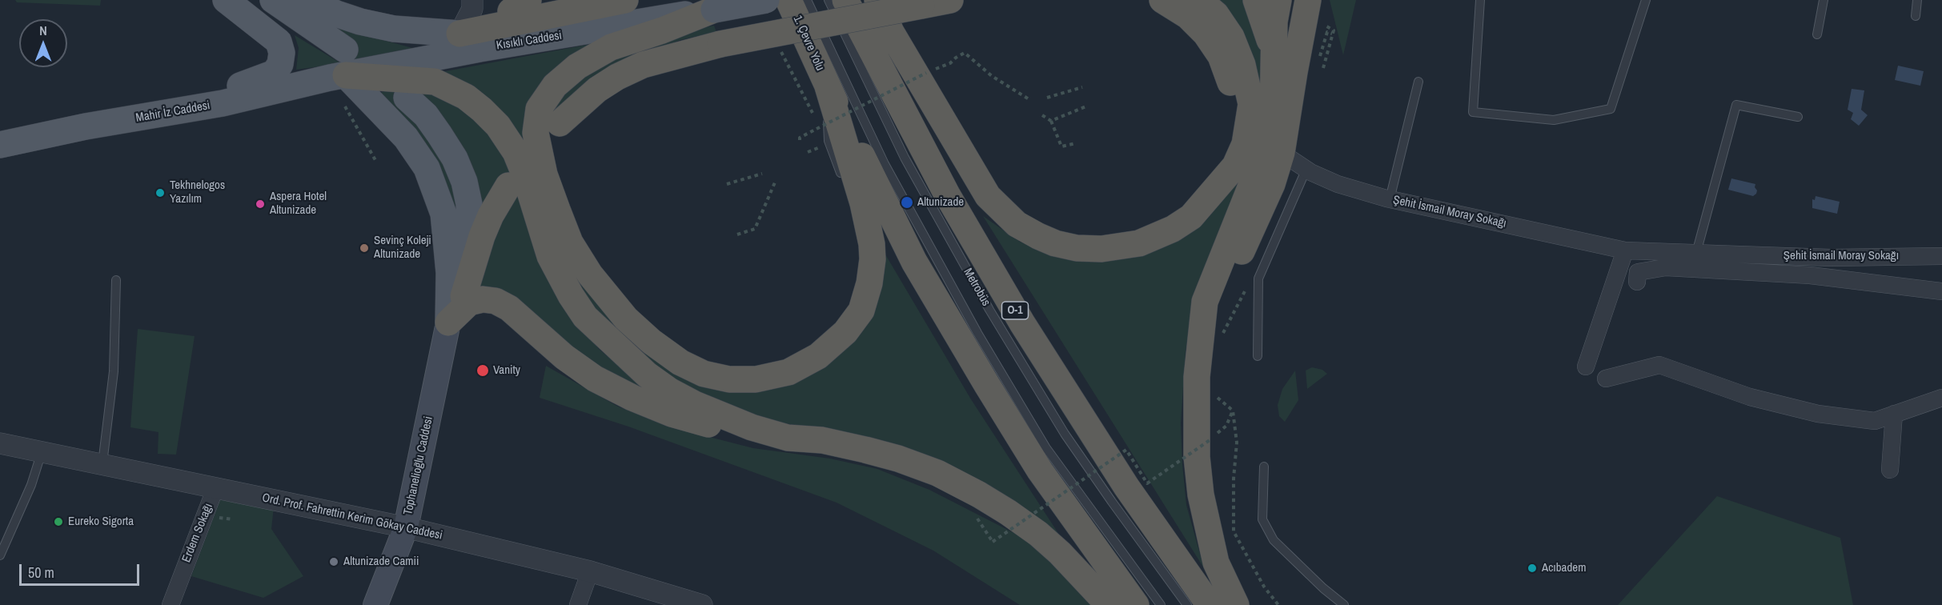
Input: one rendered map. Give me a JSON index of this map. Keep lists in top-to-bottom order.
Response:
{
  "streets": {
    "highway": ["1. Çevre Yolu", "O-1"],
    "main road": ["Kısıklı Caddesi", "Mahir İz Caddesi", "Tophanelioğlu Caddesi"],
    "street": ["Şehit İsmail Moray Sokağı", "Ord. Prof. Fahrettin Kerim Gökay Caddesi", "Erdem Sokağı"],
    "lane": ["Metrobüs"]
  },
  "crossings": [
    ["Kısıklı Caddesi", "Mahir İz Caddesi"],
    ["Tophanelioğlu Caddesi", "Ord. Prof. Fahrettin Kerim Gökay Caddesi"],
    ["Ord. Prof. Fahrettin Kerim Gökay Caddesi", "Erdem Sokağı"]
  ],
  "places": [
    "Tekhnelogos Yazılım",
    "Altunizade",
    "Aspera Hotel Altunizade",
    "Sevinç Koleji Altunizade",
    "Vanity",
    "Eureko Sigorta",
    "Altunizade Camii",
    "Acıbadem"
  ],
  "scale_bar": "50 m",
  "north": "top"
}
